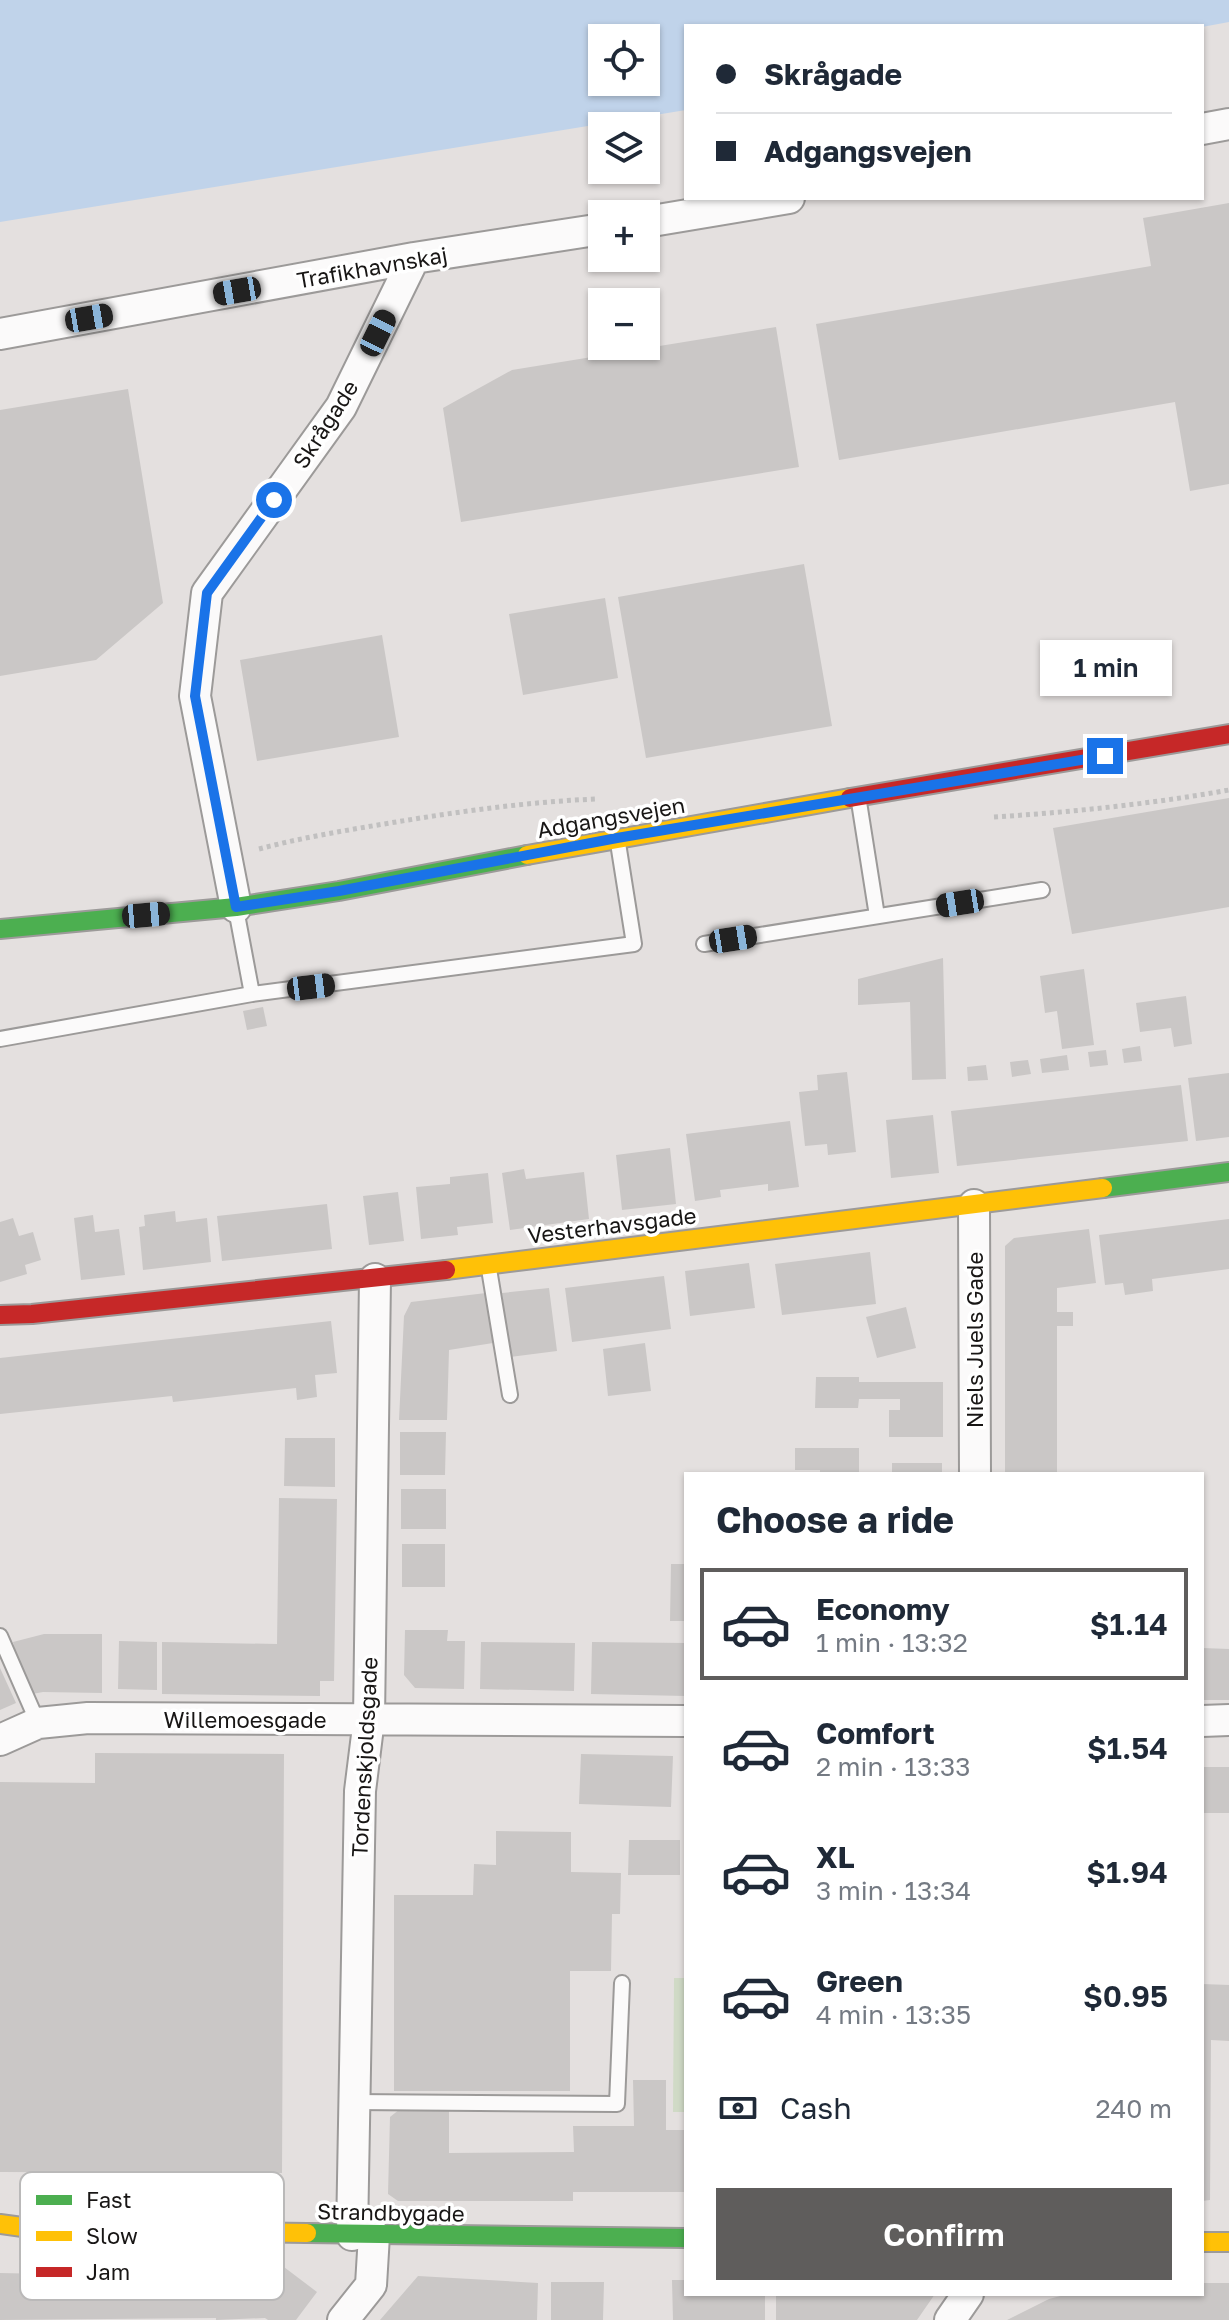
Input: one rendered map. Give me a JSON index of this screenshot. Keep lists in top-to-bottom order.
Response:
{
  "streets": {
    "street": [
      "Trafikhavnskaj",
      "Skrågade",
      "Adgangsvejen",
      "Vesterhavsgade",
      "Niels Juels Gade",
      "Willemoesgade",
      "Tordenskjoldsgade",
      "Strandbygade"
    ]
  },
  "crossings": [
    ["Trafikhavnskaj", "Skrågade"],
    ["Skrågade", "Adgangsvejen"],
    ["Vesterhavsgade", "Niels Juels Gade"],
    ["Vesterhavsgade", "Tordenskjoldsgade"],
    ["Willemoesgade", "Tordenskjoldsgade"],
    ["Tordenskjoldsgade", "Strandbygade"]
  ],
  "legend": ["Fast", "Slow", "Jam"],
  "page": {
    "map_buttons": ["+", "−"],
    "banner": ["Skrågade", "Adgangsvejen"],
    "bubble": "1 min",
    "heading": "Choose a ride",
    "list": [
      {
        "name": "Economy",
        "note": "1 min · 13:32",
        "value": "$1.14"
      },
      {
        "name": "Comfort",
        "note": "2 min · 13:33",
        "value": "$1.54"
      },
      {
        "name": "XL",
        "note": "3 min · 13:34",
        "value": "$1.94"
      },
      {
        "name": "Green",
        "note": "4 min · 13:35",
        "value": "$0.95"
      }
    ],
    "pay": ["Cash", "240 m"],
    "buttons": "Confirm"
  }
}
